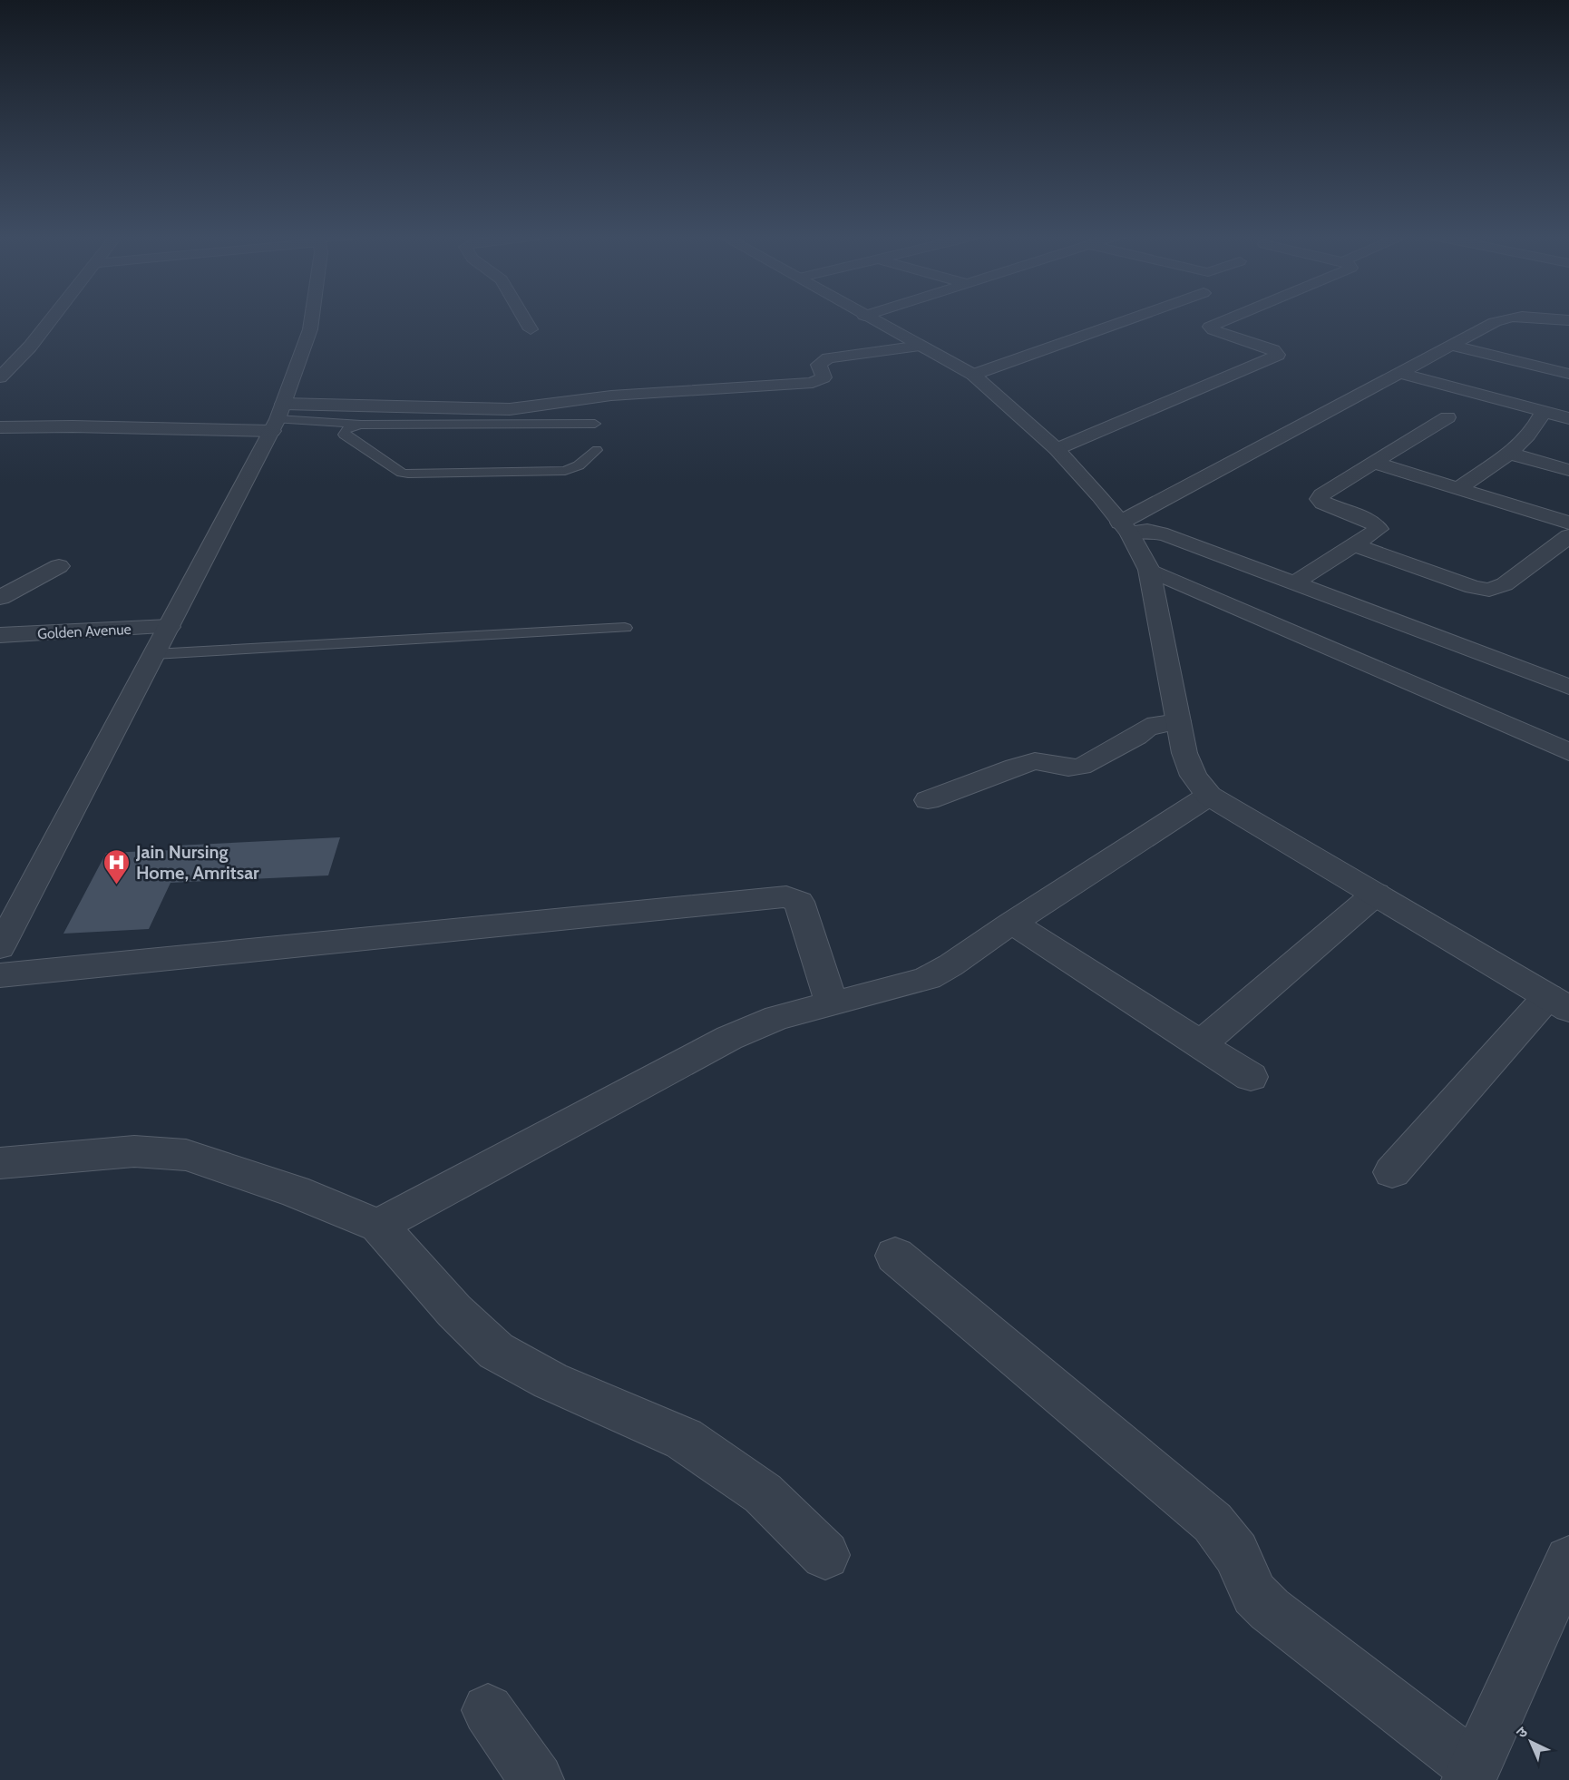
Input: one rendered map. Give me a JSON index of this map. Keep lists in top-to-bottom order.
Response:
{
  "streets": {
    "street": ["Golden Avenue"]
  },
  "places": {
    "hospital": ["Jain Nursing Home, Amritsar"]
  },
  "north": "top left"
}
